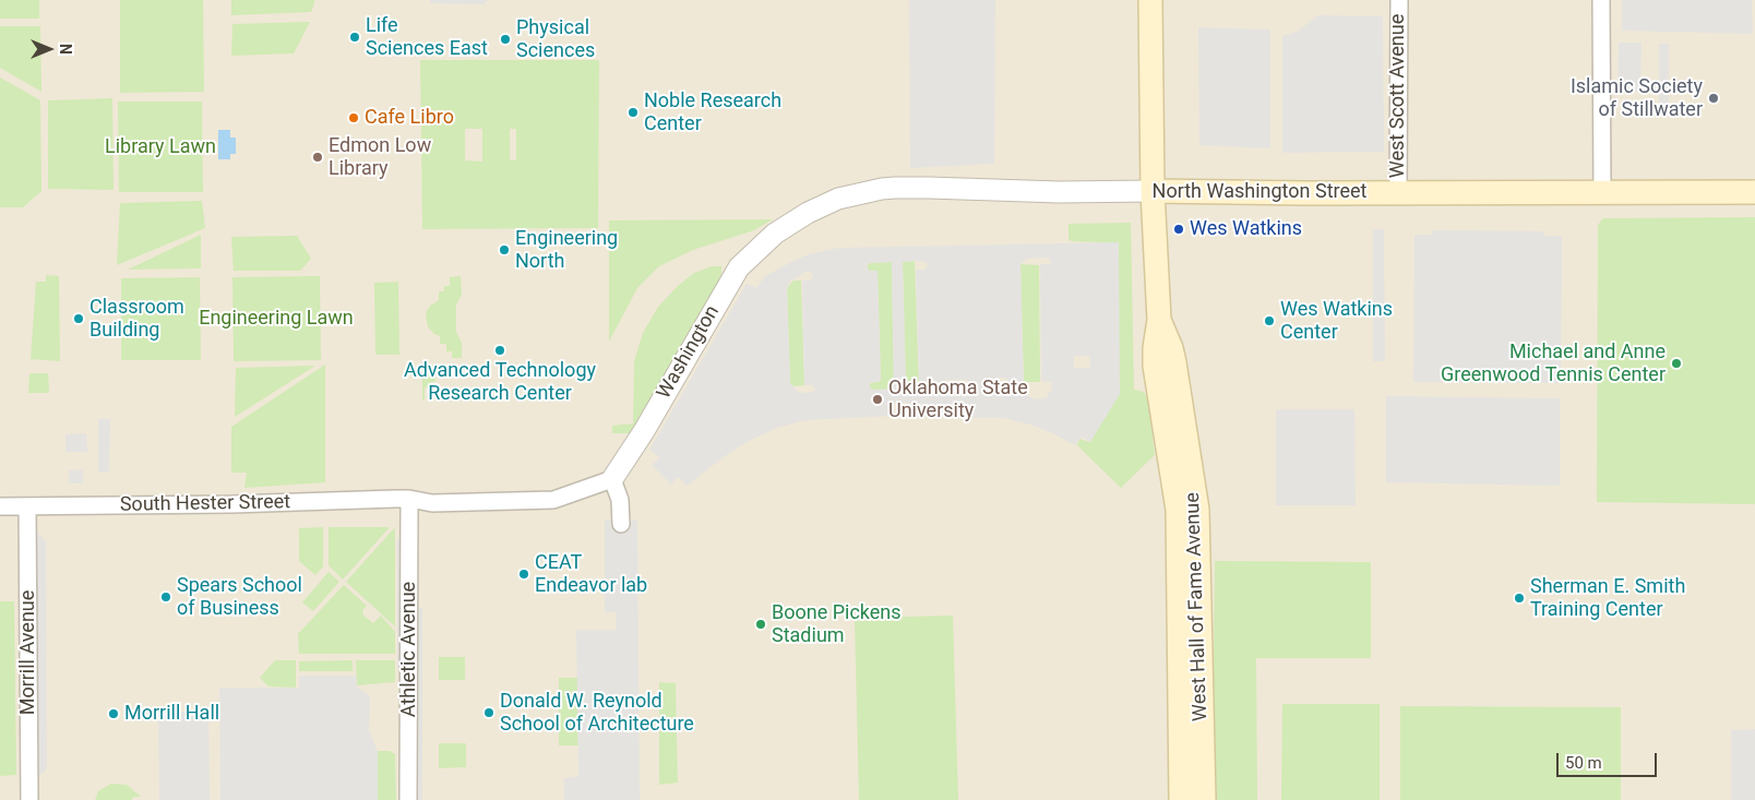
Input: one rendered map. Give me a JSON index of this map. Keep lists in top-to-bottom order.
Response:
{
  "streets": {
    "main road": ["North Washington Street", "West Hall of Fame Avenue"],
    "street": [
      "West Scott Avenue",
      "Washington",
      "South Hester Street",
      "Athletic Avenue",
      "Morrill Avenue"
    ]
  },
  "crossings": [
    ["West Scott Avenue", "North Washington Street"],
    ["North Washington Street", "Washington"],
    ["North Washington Street", "West Hall of Fame Avenue"],
    ["Washington", "South Hester Street"],
    ["South Hester Street", "Athletic Avenue"],
    ["South Hester Street", "Morrill Avenue"]
  ],
  "parks": ["Library Lawn", "Engineering Lawn"],
  "places": [
    "Life Sciences East",
    "Physical Sciences",
    "Islamic Society of Stillwater",
    "Noble Research Center",
    "Cafe Libro",
    "Edmon Low Library",
    "Wes Watkins",
    "Engineering North",
    "Classroom Building",
    "Wes Watkins Center",
    "Advanced Technology Research Center",
    "Michael and Anne Greenwood Tennis Center",
    "Oklahoma State University",
    "CEAT Endeavor lab",
    "Spears School of Business",
    "Sherman E. Smith Training Center",
    "Boone Pickens Stadium",
    "Donald W. Reynold School of Architecture",
    "Morrill Hall"
  ],
  "scale_bar": "50 m",
  "north": "right"
}
